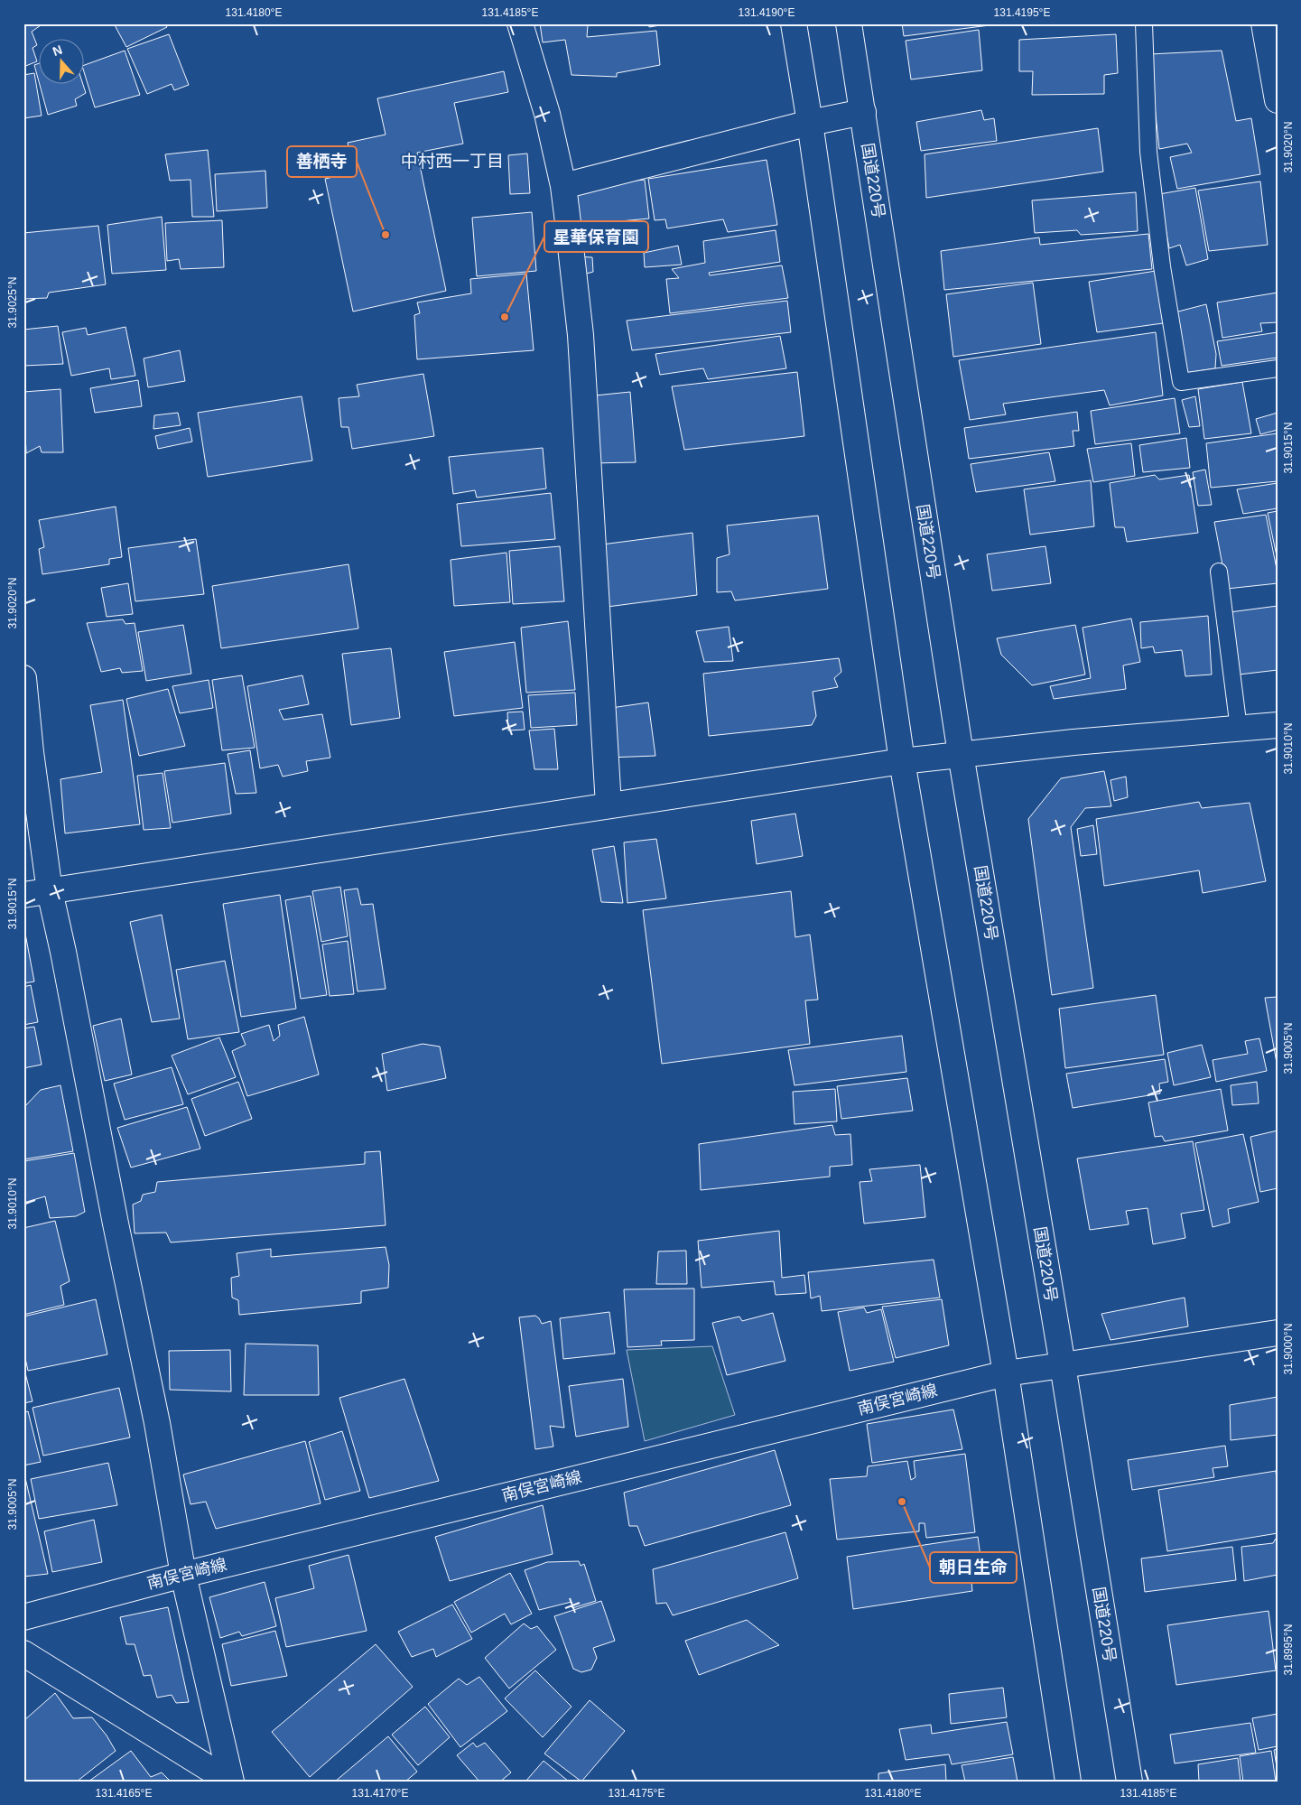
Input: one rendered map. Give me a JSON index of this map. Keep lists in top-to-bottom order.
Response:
{
  "streets": {
    "main road": ["国道220号", "南俣宮崎線"]
  },
  "crossings": [
    ["国道220号", "南俣宮崎線"]
  ],
  "districts": ["中村西一丁目"],
  "places": ["善栖寺", "星華保育園", "朝日生命"],
  "north": "top",
  "coordinates": [
    "131.4180°E",
    "131.4185°E",
    "131.4190°E",
    "131.4195°E",
    "31.9020°N",
    "31.9025°N",
    "31.9015°N",
    "31.9010°N",
    "31.9005°N",
    "31.9000°N",
    "31.8995°N",
    "131.4165°E",
    "131.4170°E",
    "131.4175°E"
  ]
}
